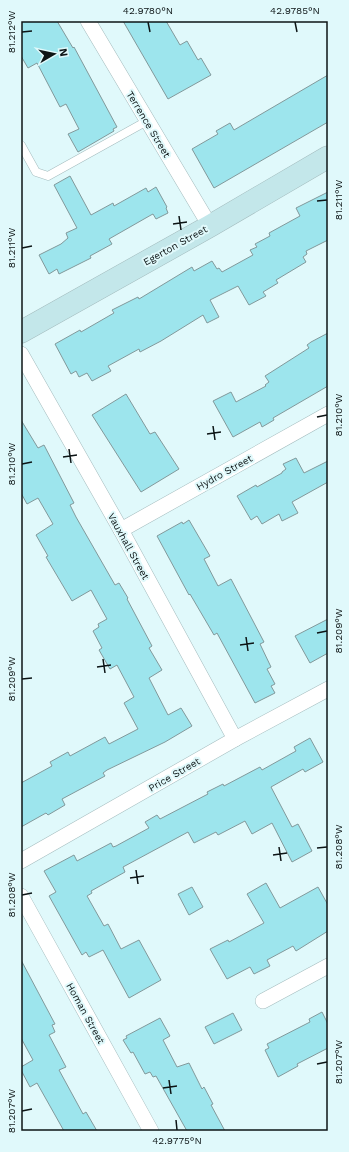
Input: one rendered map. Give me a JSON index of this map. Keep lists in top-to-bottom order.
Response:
{
  "streets": {
    "street": [
      "Terrence Street",
      "Egerton Street",
      "Hydro Street",
      "Vauxhall Street",
      "Price Street",
      "Homan Street"
    ]
  },
  "crossings": [
    ["Terrence Street", "Egerton Street"],
    ["Hydro Street", "Vauxhall Street"],
    ["Vauxhall Street", "Price Street"]
  ],
  "north": "right",
  "coordinates": [
    "42.9780°N",
    "42.9785°N",
    "81.212°W",
    "81.211°W",
    "81.210°W",
    "81.209°W",
    "81.208°W",
    "81.207°W",
    "42.9775°N"
  ]
}
